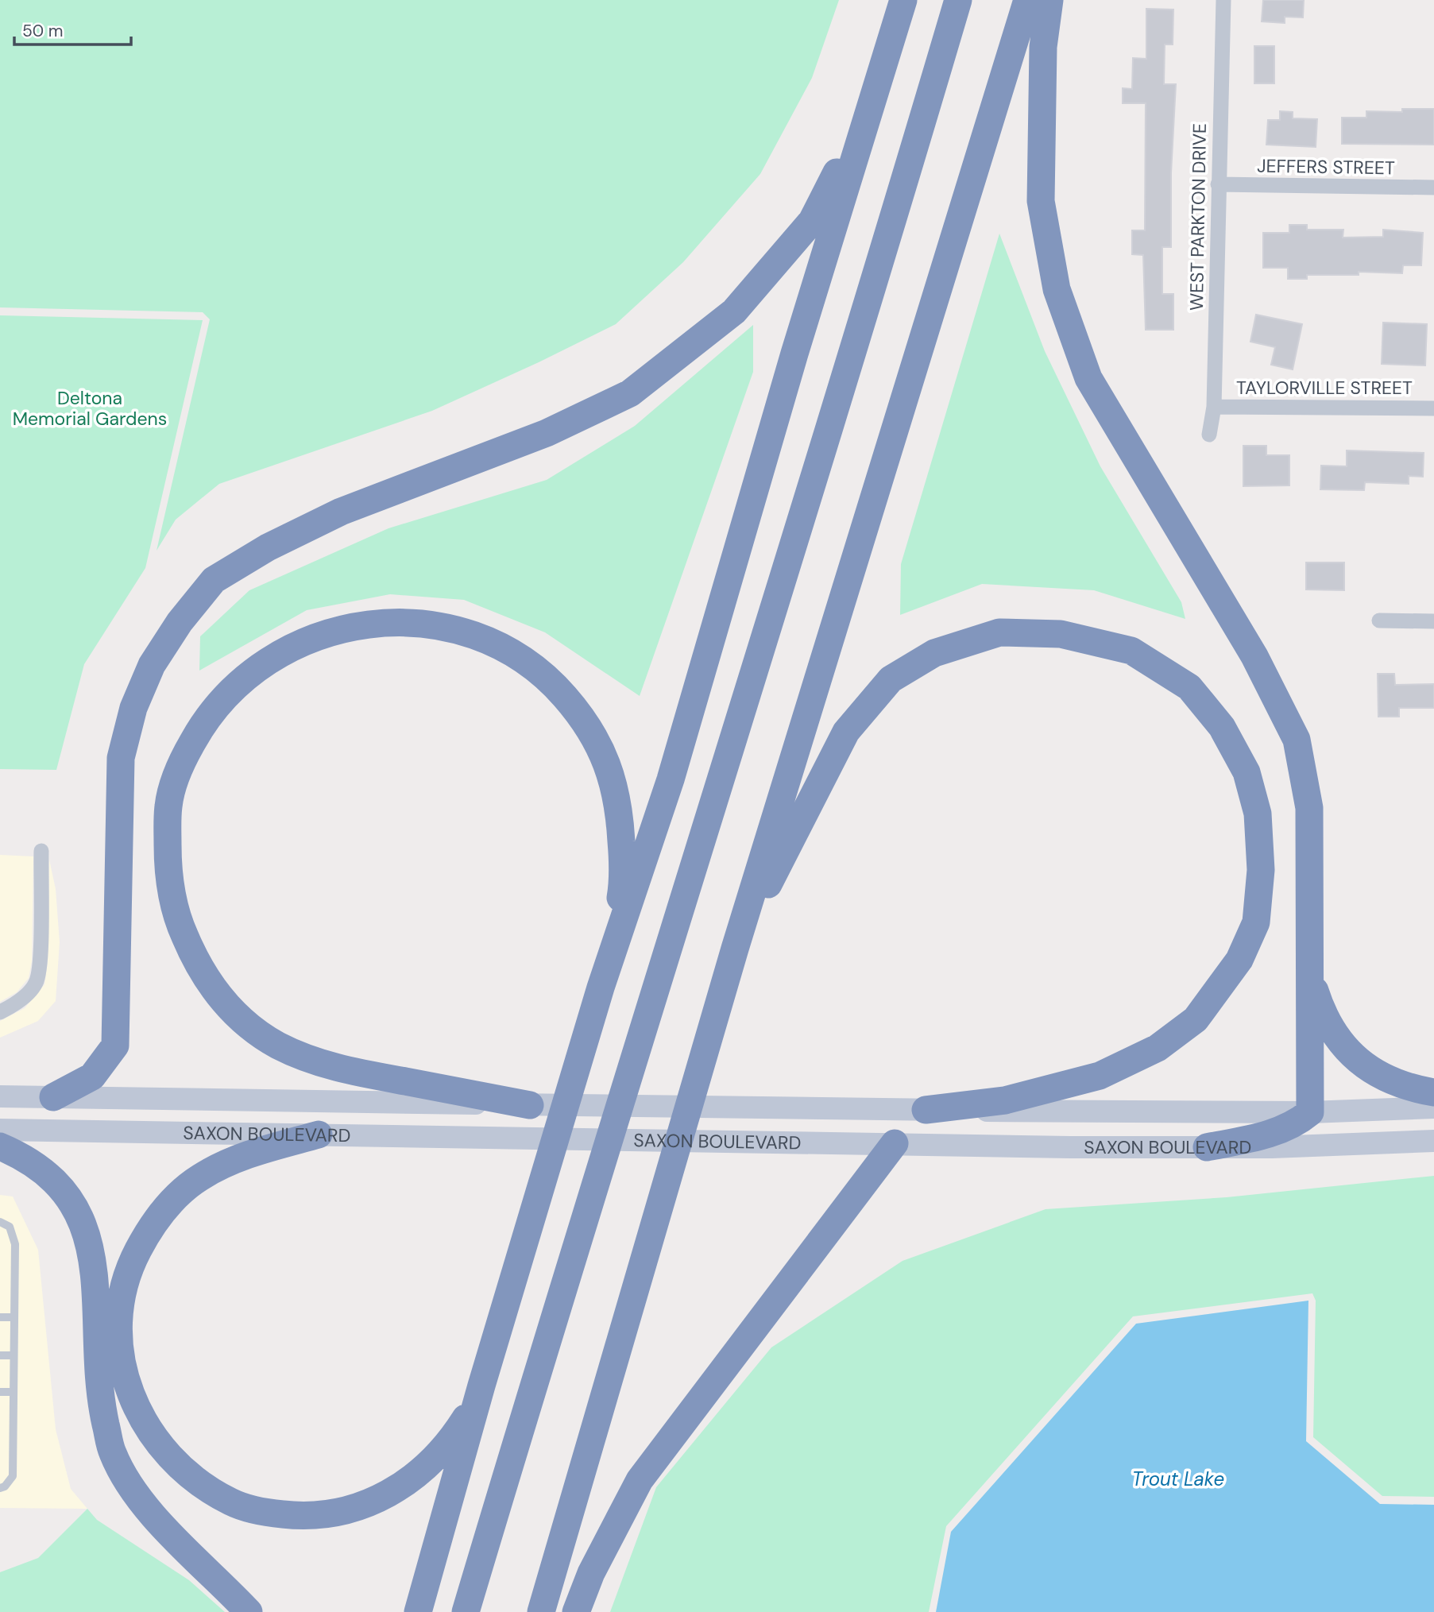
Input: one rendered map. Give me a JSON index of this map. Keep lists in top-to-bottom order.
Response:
{
  "streets": {
    "main road": ["SAXON BOULEVARD"],
    "street": ["JEFFERS STREET", "WEST PARKTON DRIVE", "TAYLORVILLE STREET"]
  },
  "crossings": [
    ["JEFFERS STREET", "WEST PARKTON DRIVE"],
    ["WEST PARKTON DRIVE", "TAYLORVILLE STREET"]
  ],
  "water": ["Trout Lake"],
  "parks": ["Deltona Memorial Gardens"],
  "scale_bar": "50 m"
}
